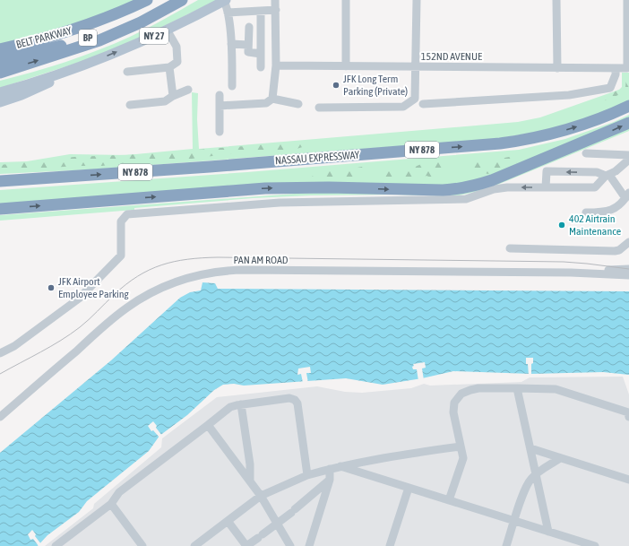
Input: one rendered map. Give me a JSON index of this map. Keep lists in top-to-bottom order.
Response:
{
  "streets": {
    "highway": [
      "BELT PARKWAY",
      "BP",
      "NY 878",
      "NASSAU EXPRESSWAY"
    ],
    "main road": ["NY 27"],
    "street": ["152ND AVENUE", "PAN AM ROAD"]
  },
  "places": ["JFK Long Term Parking (Private)", "402 Airtrain Maintenance", "JFK Airport Employee Parking"]
}
